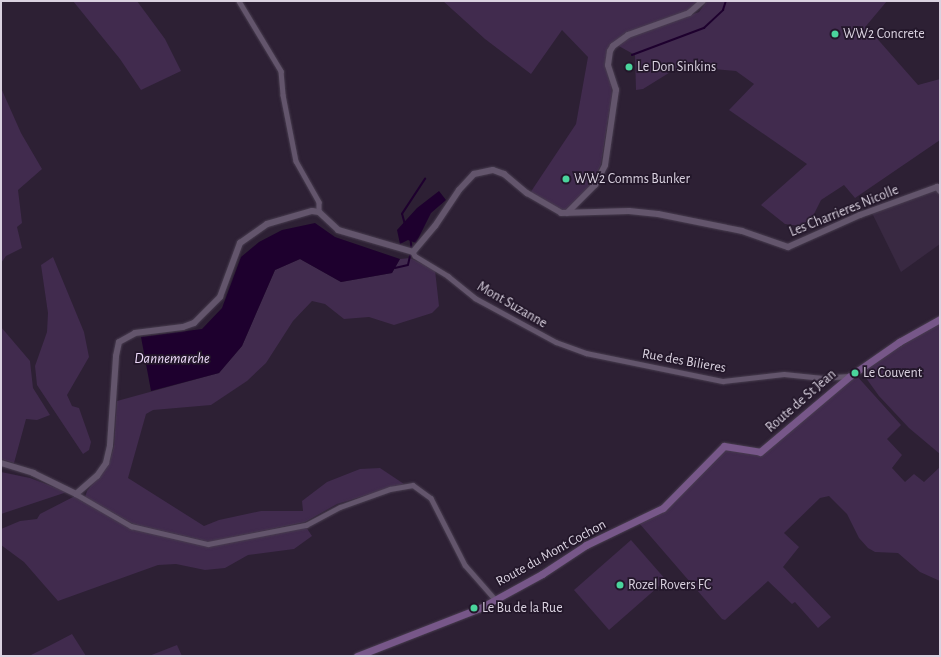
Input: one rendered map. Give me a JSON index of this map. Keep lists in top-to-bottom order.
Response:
{
  "streets": {
    "main road": ["Route de St Jean", "Route du Mont Cochon"],
    "street": ["Les Charrieres Nicolle", "Mont Suzanne", "Rue des Bilieres"]
  },
  "crossings": [
    ["Mont Suzanne", "Rue des Bilieres"],
    ["Rue des Bilieres", "Route de St Jean"],
    ["Route de St Jean", "Route du Mont Cochon"]
  ],
  "water": ["Dannemarche"],
  "places": [
    "WW2 Concrete",
    "Le Don Sinkins",
    "WW2 Comms Bunker",
    "Le Couvent",
    "Rozel Rovers FC",
    "Le Bu de la Rue"
  ]
}
